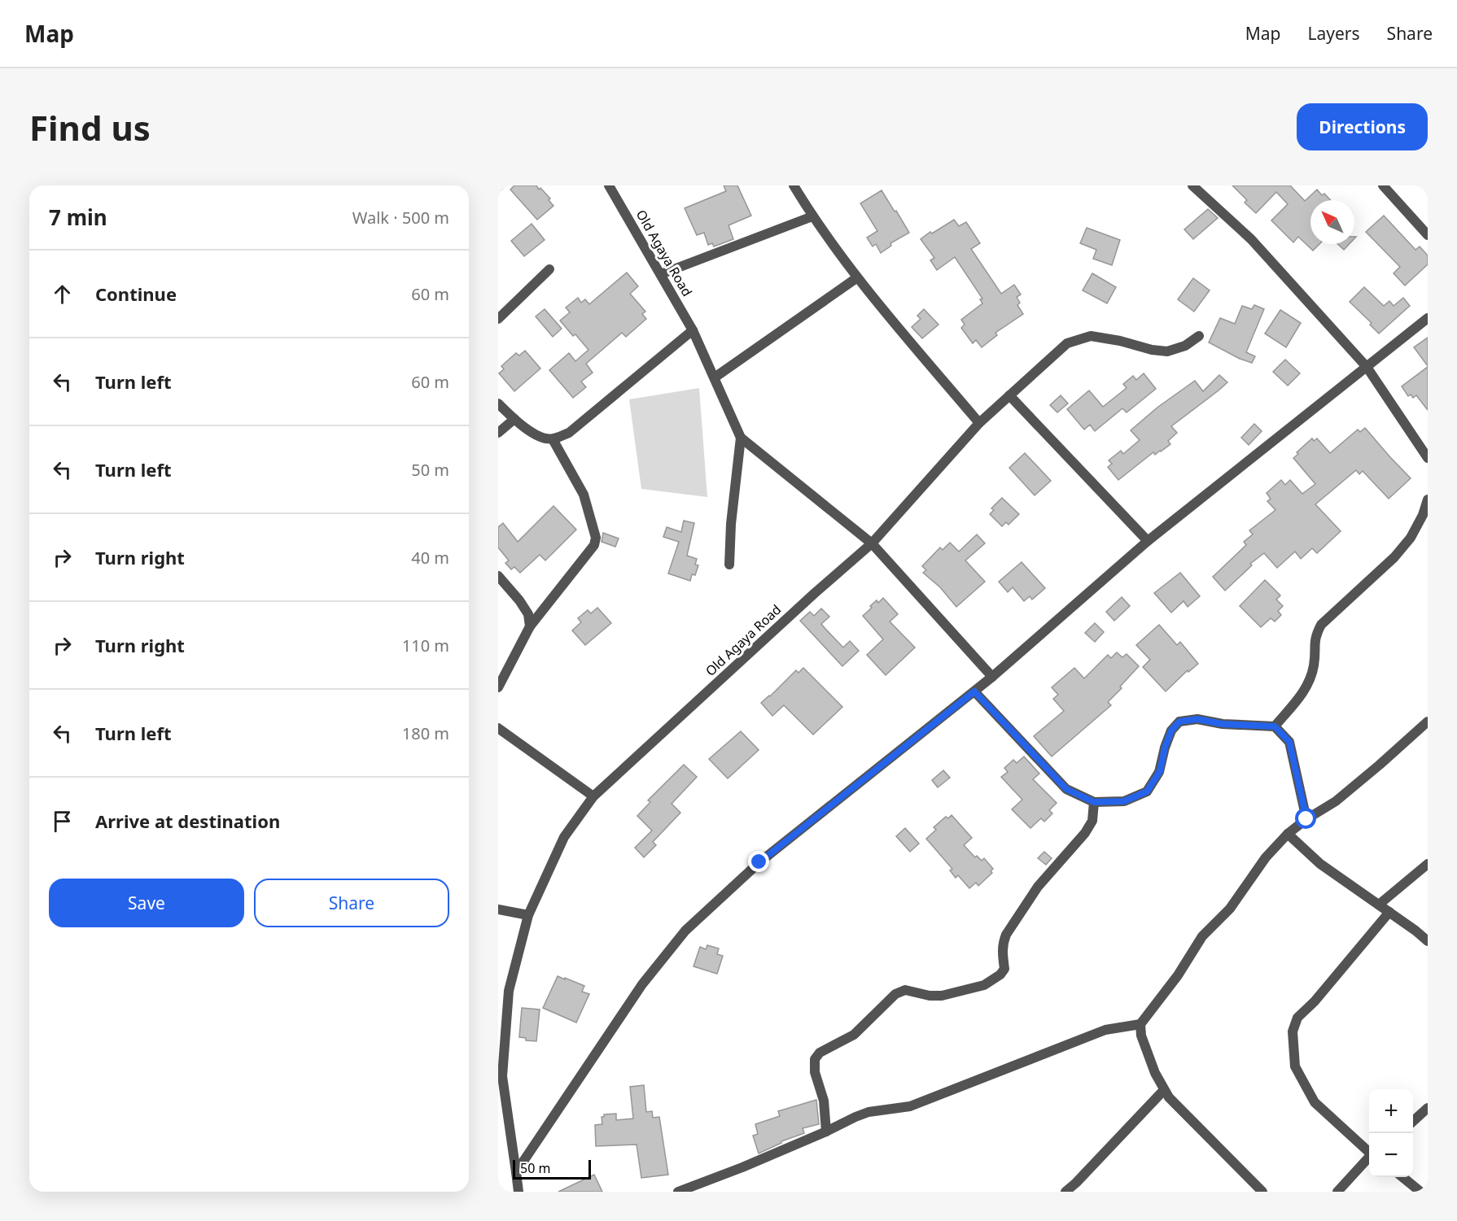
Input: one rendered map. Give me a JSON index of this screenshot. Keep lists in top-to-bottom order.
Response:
{
  "streets": {
    "street": ["Old Agaya Road"]
  },
  "scale_bar": "50 m",
  "north": "top left",
  "page": {
    "header": "Map",
    "nav": ["Map", "Layers", "Share"],
    "buttons": [
      "Directions",
      ["Save", "Share"]
    ],
    "title": "Find us",
    "heading": ["7 min", "Walk · 500 m"],
    "list": [
      ["Continue", "60 m"],
      ["Turn left", "60 m"],
      ["Turn left", "50 m"],
      ["Turn right", "40 m"],
      ["Turn right", "110 m"],
      ["Turn left", "180 m"],
      "Arrive at destination"
    ],
    "map_buttons": ["+", "−"],
    "scale": "50 m"
  }
}
